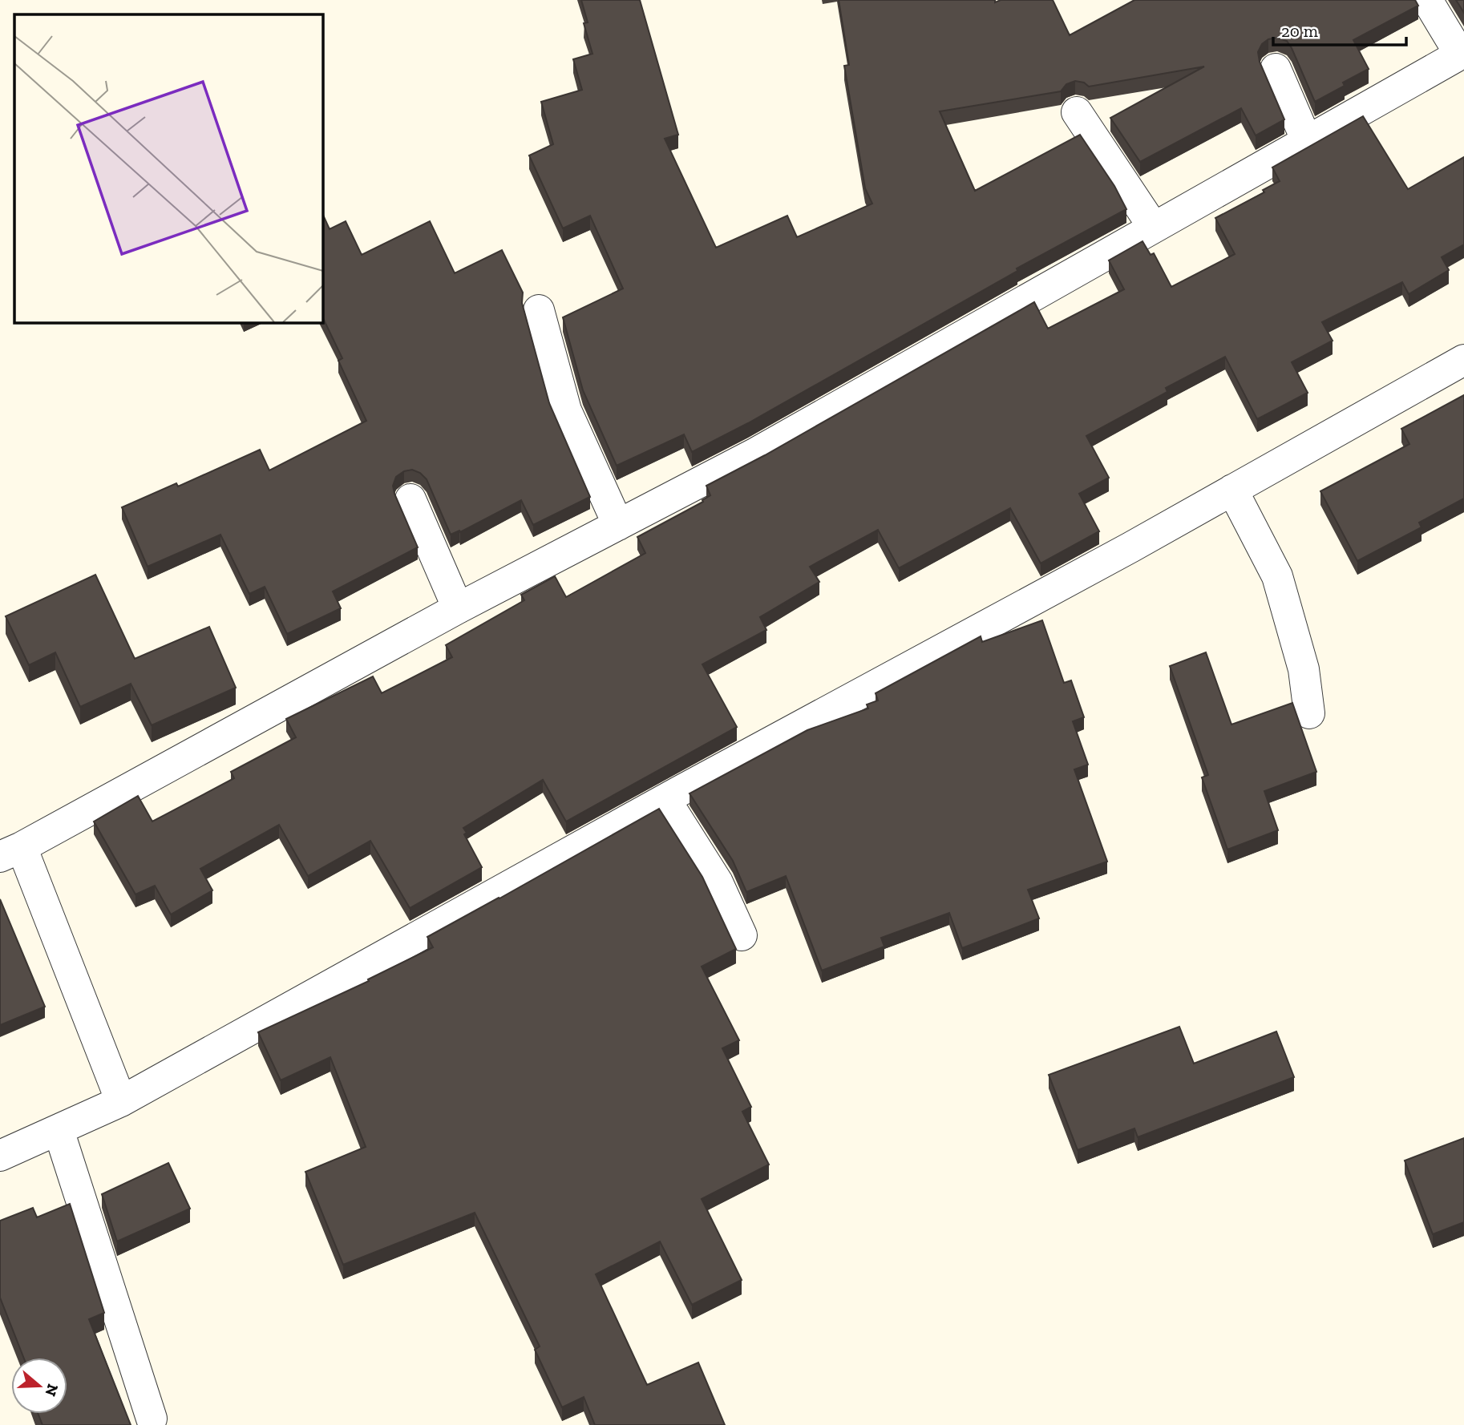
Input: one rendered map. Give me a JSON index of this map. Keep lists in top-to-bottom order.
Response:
{
  "scale_bar": "20 m",
  "north": "right"
}
